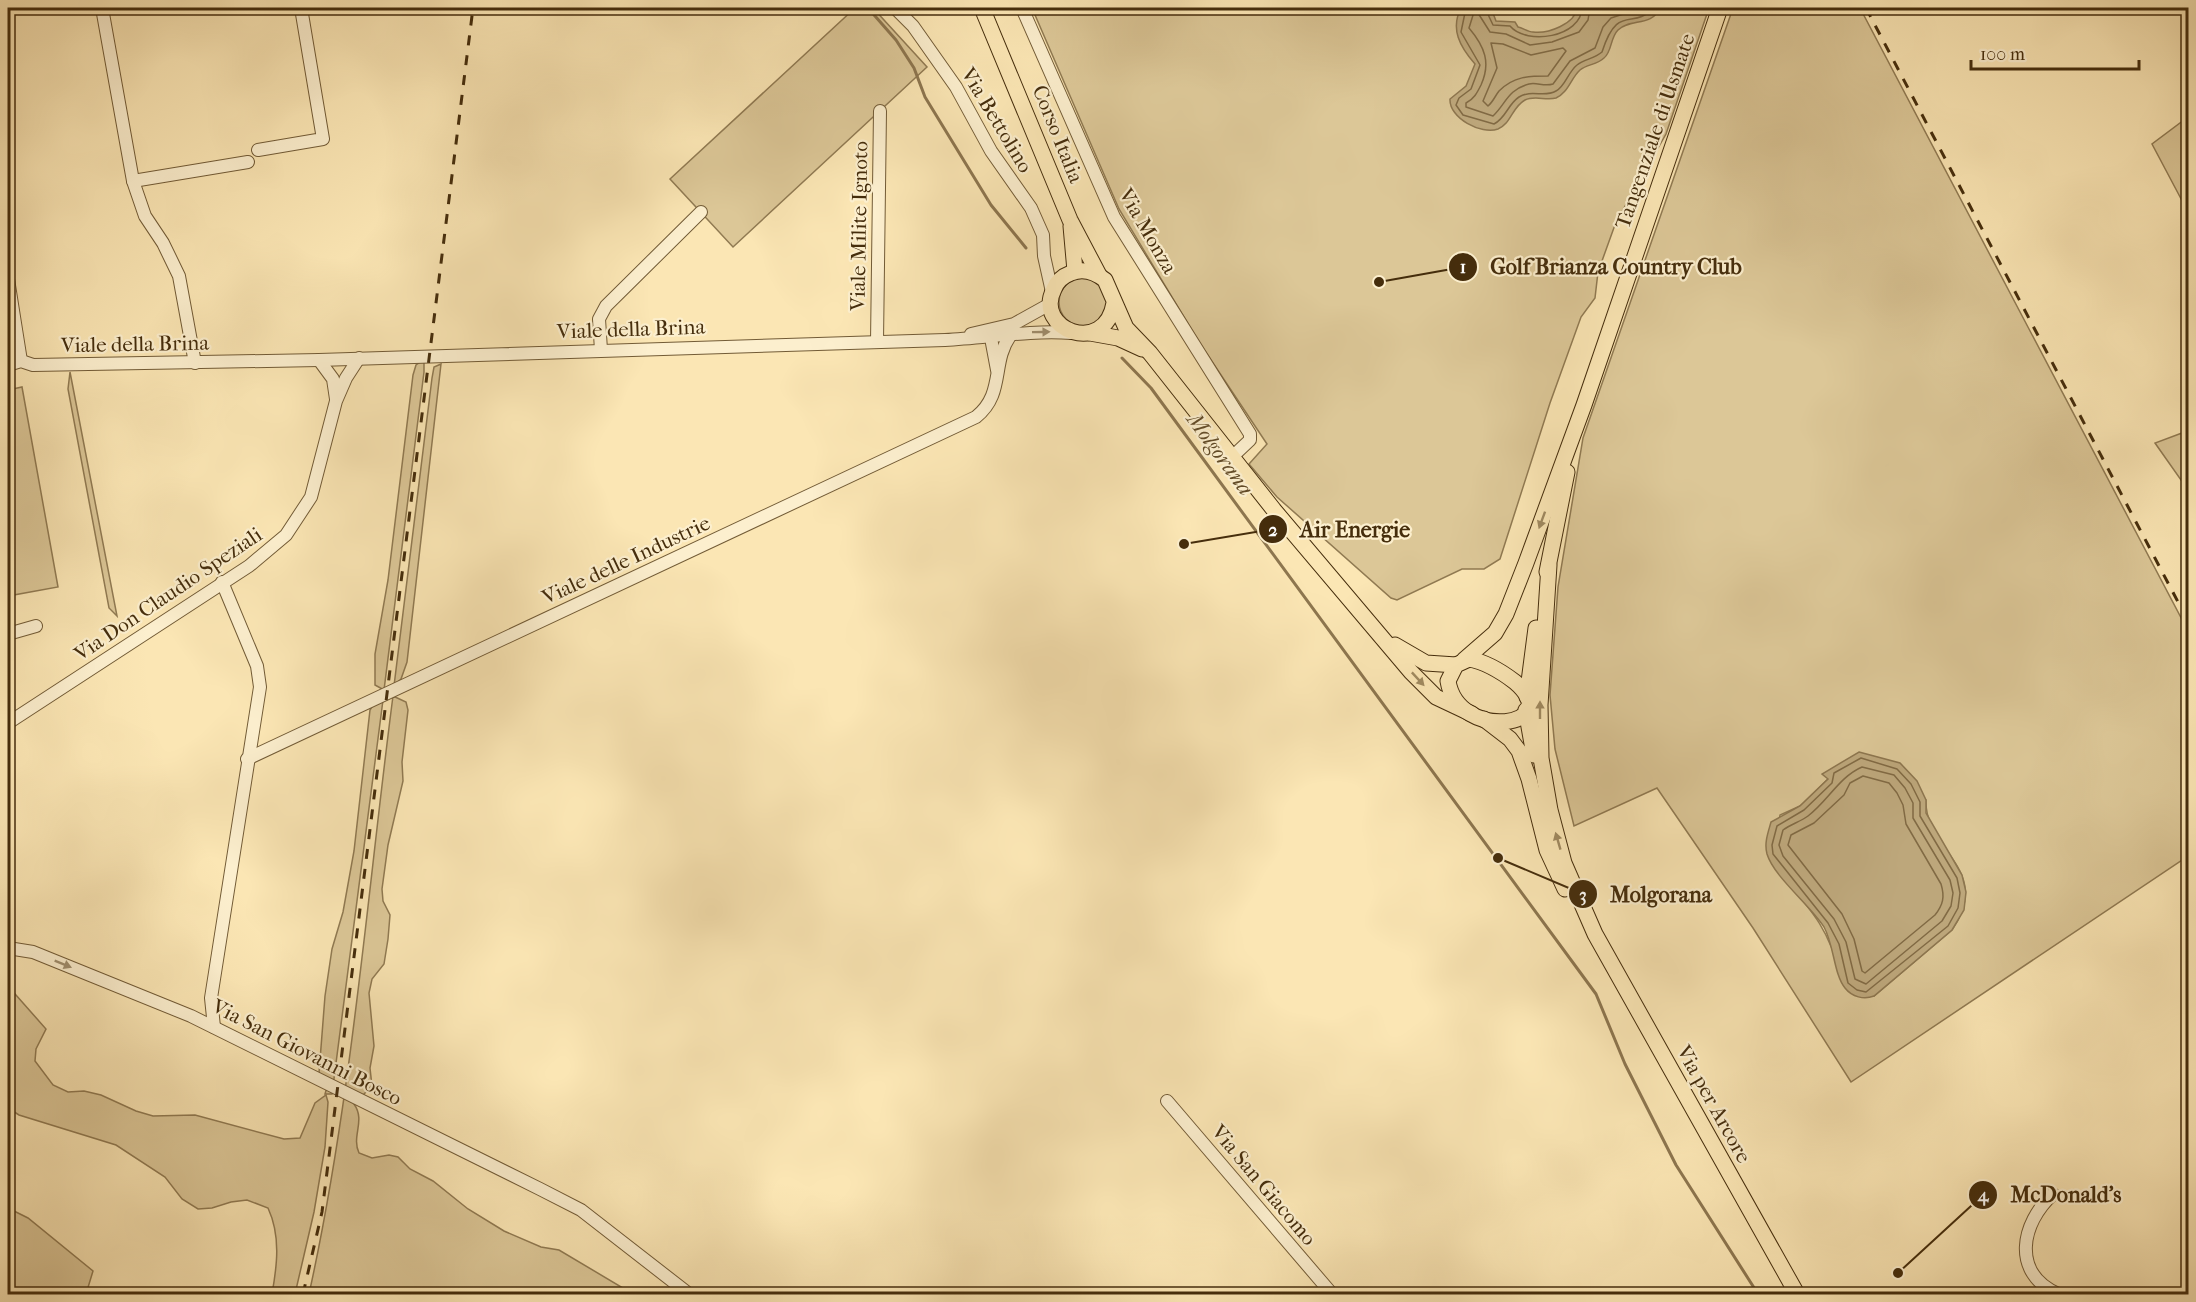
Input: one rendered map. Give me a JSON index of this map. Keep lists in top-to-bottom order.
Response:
{
  "streets": {
    "main road": ["Tangenziale di Usmate", "Corso Italia", "Via per Arcore"],
    "street": [
      "Via Bettolino",
      "Viale Milite Ignoto",
      "Via Monza",
      "Viale della Brina",
      "Viale delle Industrie",
      "Via Don Claudio Speziali",
      "Via San Giovanni Bosco",
      "Via San Giacomo"
    ]
  },
  "crossings": [
    ["Via Bettolino", "Corso Italia"],
    ["Via Bettolino", "Viale della Brina"],
    ["Corso Italia", "Viale della Brina"],
    ["Viale Milite Ignoto", "Viale della Brina"],
    ["Viale della Brina", "Viale delle Industrie"],
    ["Viale della Brina", "Via Don Claudio Speziali"]
  ],
  "water": ["Molgorana"],
  "places": [
    "Golf Brianza Country Club",
    "Air Energie",
    "Molgorana",
    "McDonald's"
  ],
  "scale_bar": "100 m"
}
